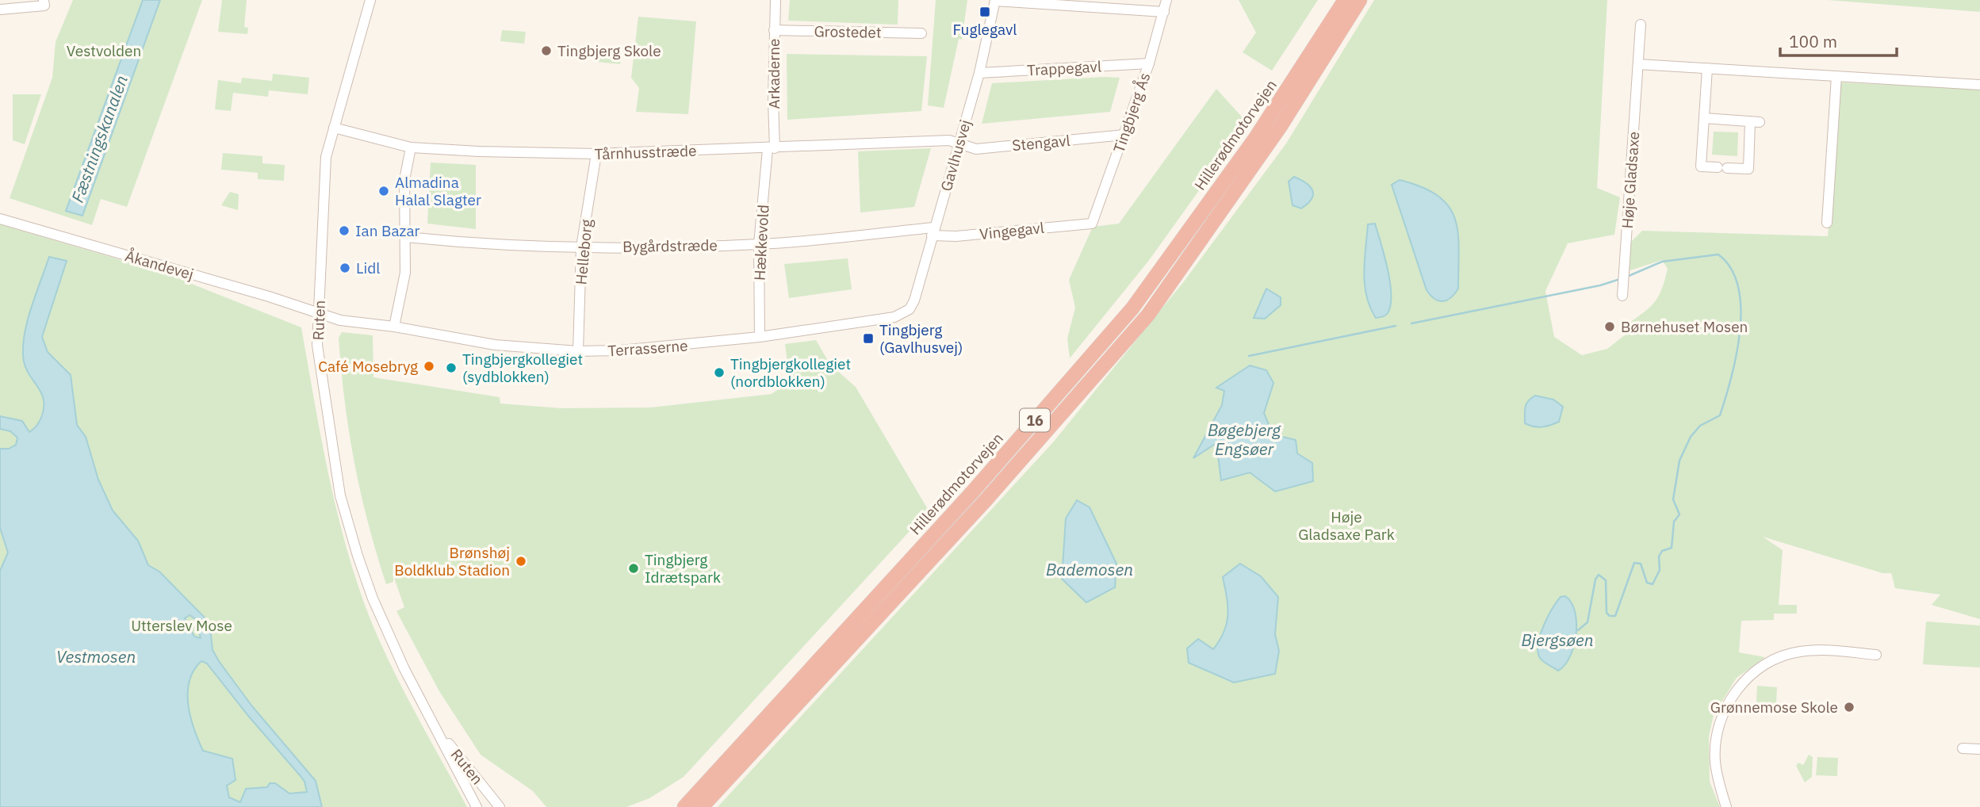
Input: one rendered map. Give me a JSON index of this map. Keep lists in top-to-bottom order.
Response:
{
  "streets": {
    "highway": ["Hillerødmotorvejen", "16"],
    "street": [
      "Grostedet",
      "Trappegavl",
      "Arkaderne",
      "Tingbjerg Ås",
      "Stengavl",
      "Tårnhusstræde",
      "Gavlhusvej",
      "Høje Gladsaxe",
      "Vingegavl",
      "Hækkevold",
      "Bygårdstræde",
      "Helleborg",
      "Åkandevej",
      "Ruten",
      "Terrasserne"
    ]
  },
  "crossings": [
    ["Grostedet", "Arkaderne"],
    ["Trappegavl", "Tingbjerg Ås"],
    ["Trappegavl", "Gavlhusvej"],
    ["Arkaderne", "Tårnhusstræde"],
    ["Arkaderne", "Hækkevold"],
    ["Tingbjerg Ås", "Stengavl"],
    ["Tingbjerg Ås", "Vingegavl"],
    ["Stengavl", "Tårnhusstræde"],
    ["Stengavl", "Gavlhusvej"],
    ["Tårnhusstræde", "Gavlhusvej"],
    ["Tårnhusstræde", "Hækkevold"],
    ["Tårnhusstræde", "Helleborg"],
    ["Tårnhusstræde", "Ruten"],
    ["Gavlhusvej", "Vingegavl"],
    ["Gavlhusvej", "Bygårdstræde"],
    ["Gavlhusvej", "Terrasserne"],
    ["Vingegavl", "Bygårdstræde"],
    ["Hækkevold", "Bygårdstræde"],
    ["Hækkevold", "Terrasserne"],
    ["Bygårdstræde", "Helleborg"],
    ["Helleborg", "Terrasserne"],
    ["Åkandevej", "Ruten"],
    ["Åkandevej", "Terrasserne"],
    ["Ruten", "Terrasserne"]
  ],
  "water": [
    "Fæstningskanalen",
    "Bøgebjerg Engsøer",
    "Bademosen",
    "Bjergsøen",
    "Vestmosen"
  ],
  "parks": ["Vestvolden", "Høje Gladsaxe Park", "Utterslev Mose"],
  "places": {
    "transit": ["Fuglegavl", "Tingbjerg (Gavlhusvej)"],
    "other": [
      "Tingbjerg Skole",
      "Almadina Halal Slagter",
      "Ian Bazar",
      "Lidl",
      "Børnehuset Mosen",
      "Café Mosebryg",
      "Tingbjergkollegiet (sydblokken)",
      "Tingbjergkollegiet (nordblokken)",
      "Brønshøj Boldklub Stadion",
      "Tingbjerg Idrætspark",
      "Grønnemose Skole"
    ]
  },
  "scale_bar": "100 m"
}
